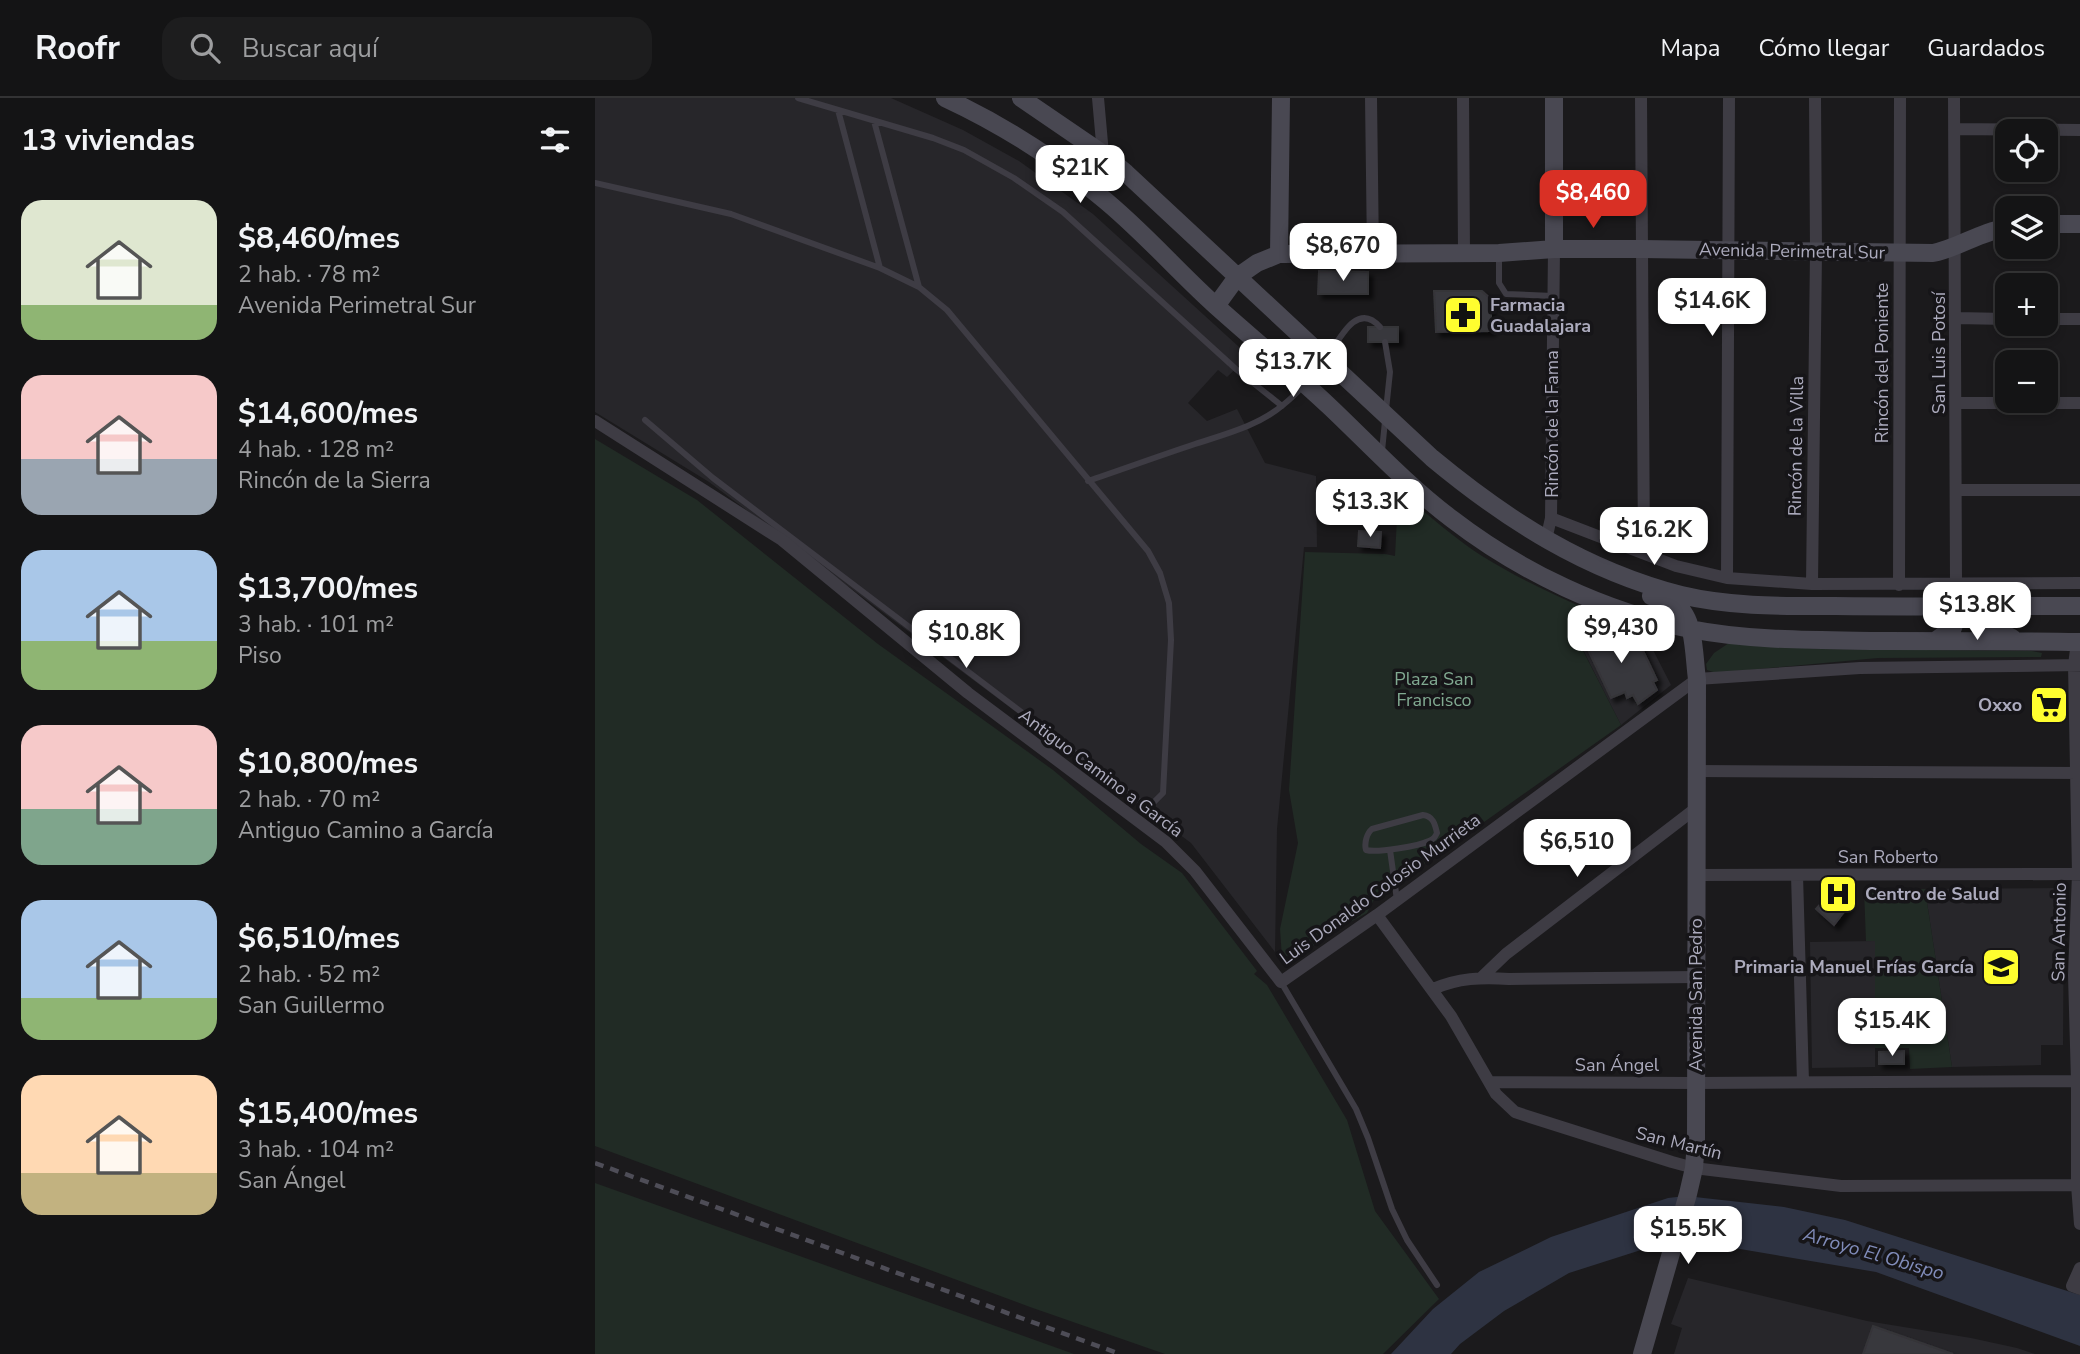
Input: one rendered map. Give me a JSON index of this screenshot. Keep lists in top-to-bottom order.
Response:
{
  "streets": {
    "main road": ["Avenida Perimetral Sur", "Rincón de la Fama", "Avenida San Pedro"],
    "street": [
      "San Luis Potosí",
      "Rincón del Poniente",
      "Rincón de la Villa",
      "Antiguo Camino a García",
      "San Roberto",
      "Luis Donaldo Colosio Murrieta",
      "San Antonio",
      "San Ángel",
      "San Martín"
    ]
  },
  "crossings": [
    ["Avenida Perimetral Sur", "San Luis Potosí"],
    ["Avenida Perimetral Sur", "Rincón del Poniente"],
    ["Avenida Perimetral Sur", "Rincón de la Fama"],
    ["Avenida Perimetral Sur", "Rincón de la Villa"],
    ["Antiguo Camino a García", "Luis Donaldo Colosio Murrieta"],
    ["San Roberto", "San Antonio"],
    ["San Roberto", "Avenida San Pedro"],
    ["Luis Donaldo Colosio Murrieta", "Avenida San Pedro"],
    ["Luis Donaldo Colosio Murrieta", "San Martín"],
    ["San Antonio", "San Ángel"],
    ["San Antonio", "San Martín"],
    ["Avenida San Pedro", "San Ángel"],
    ["Avenida San Pedro", "San Martín"],
    ["San Ángel", "San Martín"]
  ],
  "water": ["Arroyo El Obispo"],
  "parks": ["Plaza San Francisco"],
  "places": {
    "pharmacy": ["Farmacia Guadalajara"],
    "supermarket": ["Oxxo"],
    "hospital": ["Centro de Salud"],
    "school or university": ["Primaria Manuel Frías García"]
  },
  "page": {
    "header": "Roofr",
    "search": "Buscar aquí",
    "nav": ["Mapa", "Cómo llegar", "Guardados"],
    "heading": "13 viviendas",
    "map_buttons": ["+", "−"],
    "price": [
      "$21K",
      "$8,460",
      "$8,670",
      "$14.6K",
      "$13.7K",
      "$13.3K",
      "$16.2K",
      "$13.8K",
      "$9,430",
      "$10.8K",
      "$6,510",
      "$15.4K",
      "$15.5K"
    ],
    "list": [
      {
        "name": "$8,460/mes",
        "note": "2 hab. · 78 m² · Avenida Perimetral Sur"
      },
      {
        "name": "$14,600/mes",
        "note": "4 hab. · 128 m² · Rincón de la Sierra"
      },
      {
        "name": "$13,700/mes",
        "note": "3 hab. · 101 m² · Piso"
      },
      {
        "name": "$10,800/mes",
        "note": "2 hab. · 70 m² · Antiguo Camino a García"
      },
      {
        "name": "$6,510/mes",
        "note": "2 hab. · 52 m² · San Guillermo"
      },
      {
        "name": "$15,400/mes",
        "note": "3 hab. · 104 m² · San Ángel"
      }
    ]
  }
}
